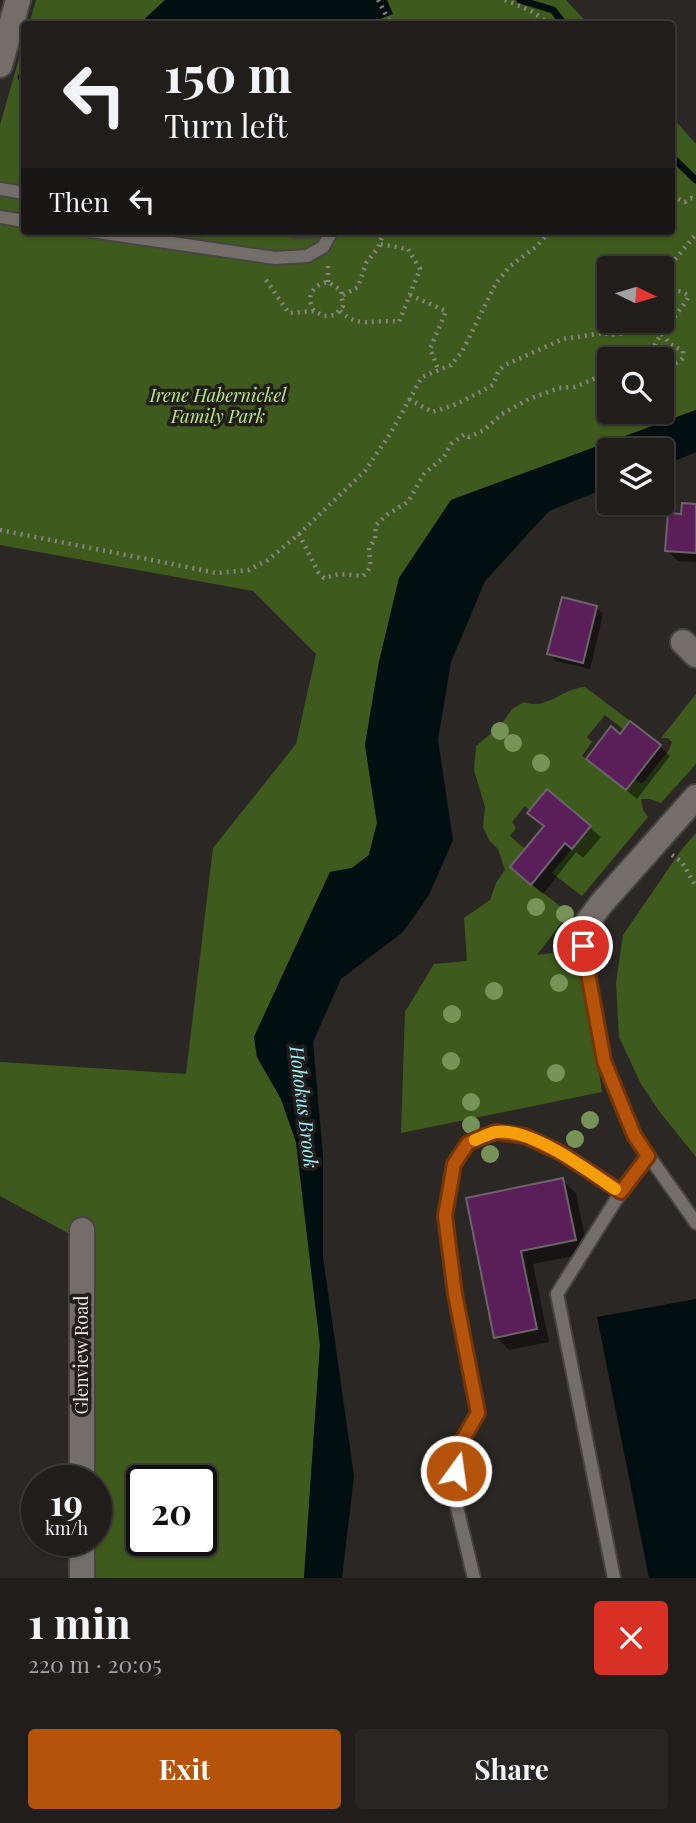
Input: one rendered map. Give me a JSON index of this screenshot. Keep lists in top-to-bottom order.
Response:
{
  "streets": {
    "street": ["Glenview Road"]
  },
  "water": ["Hohokus Brook"],
  "parks": ["Irene Habernickel Family Park"],
  "north": "right",
  "page": {
    "turn": ["150 m", "Turn left"],
    "then": "Then",
    "speed": "19 km/h",
    "limit": "20",
    "heading": ["1 min", "220 m · 20:05"],
    "buttons": ["Exit", "Share"]
  }
}
